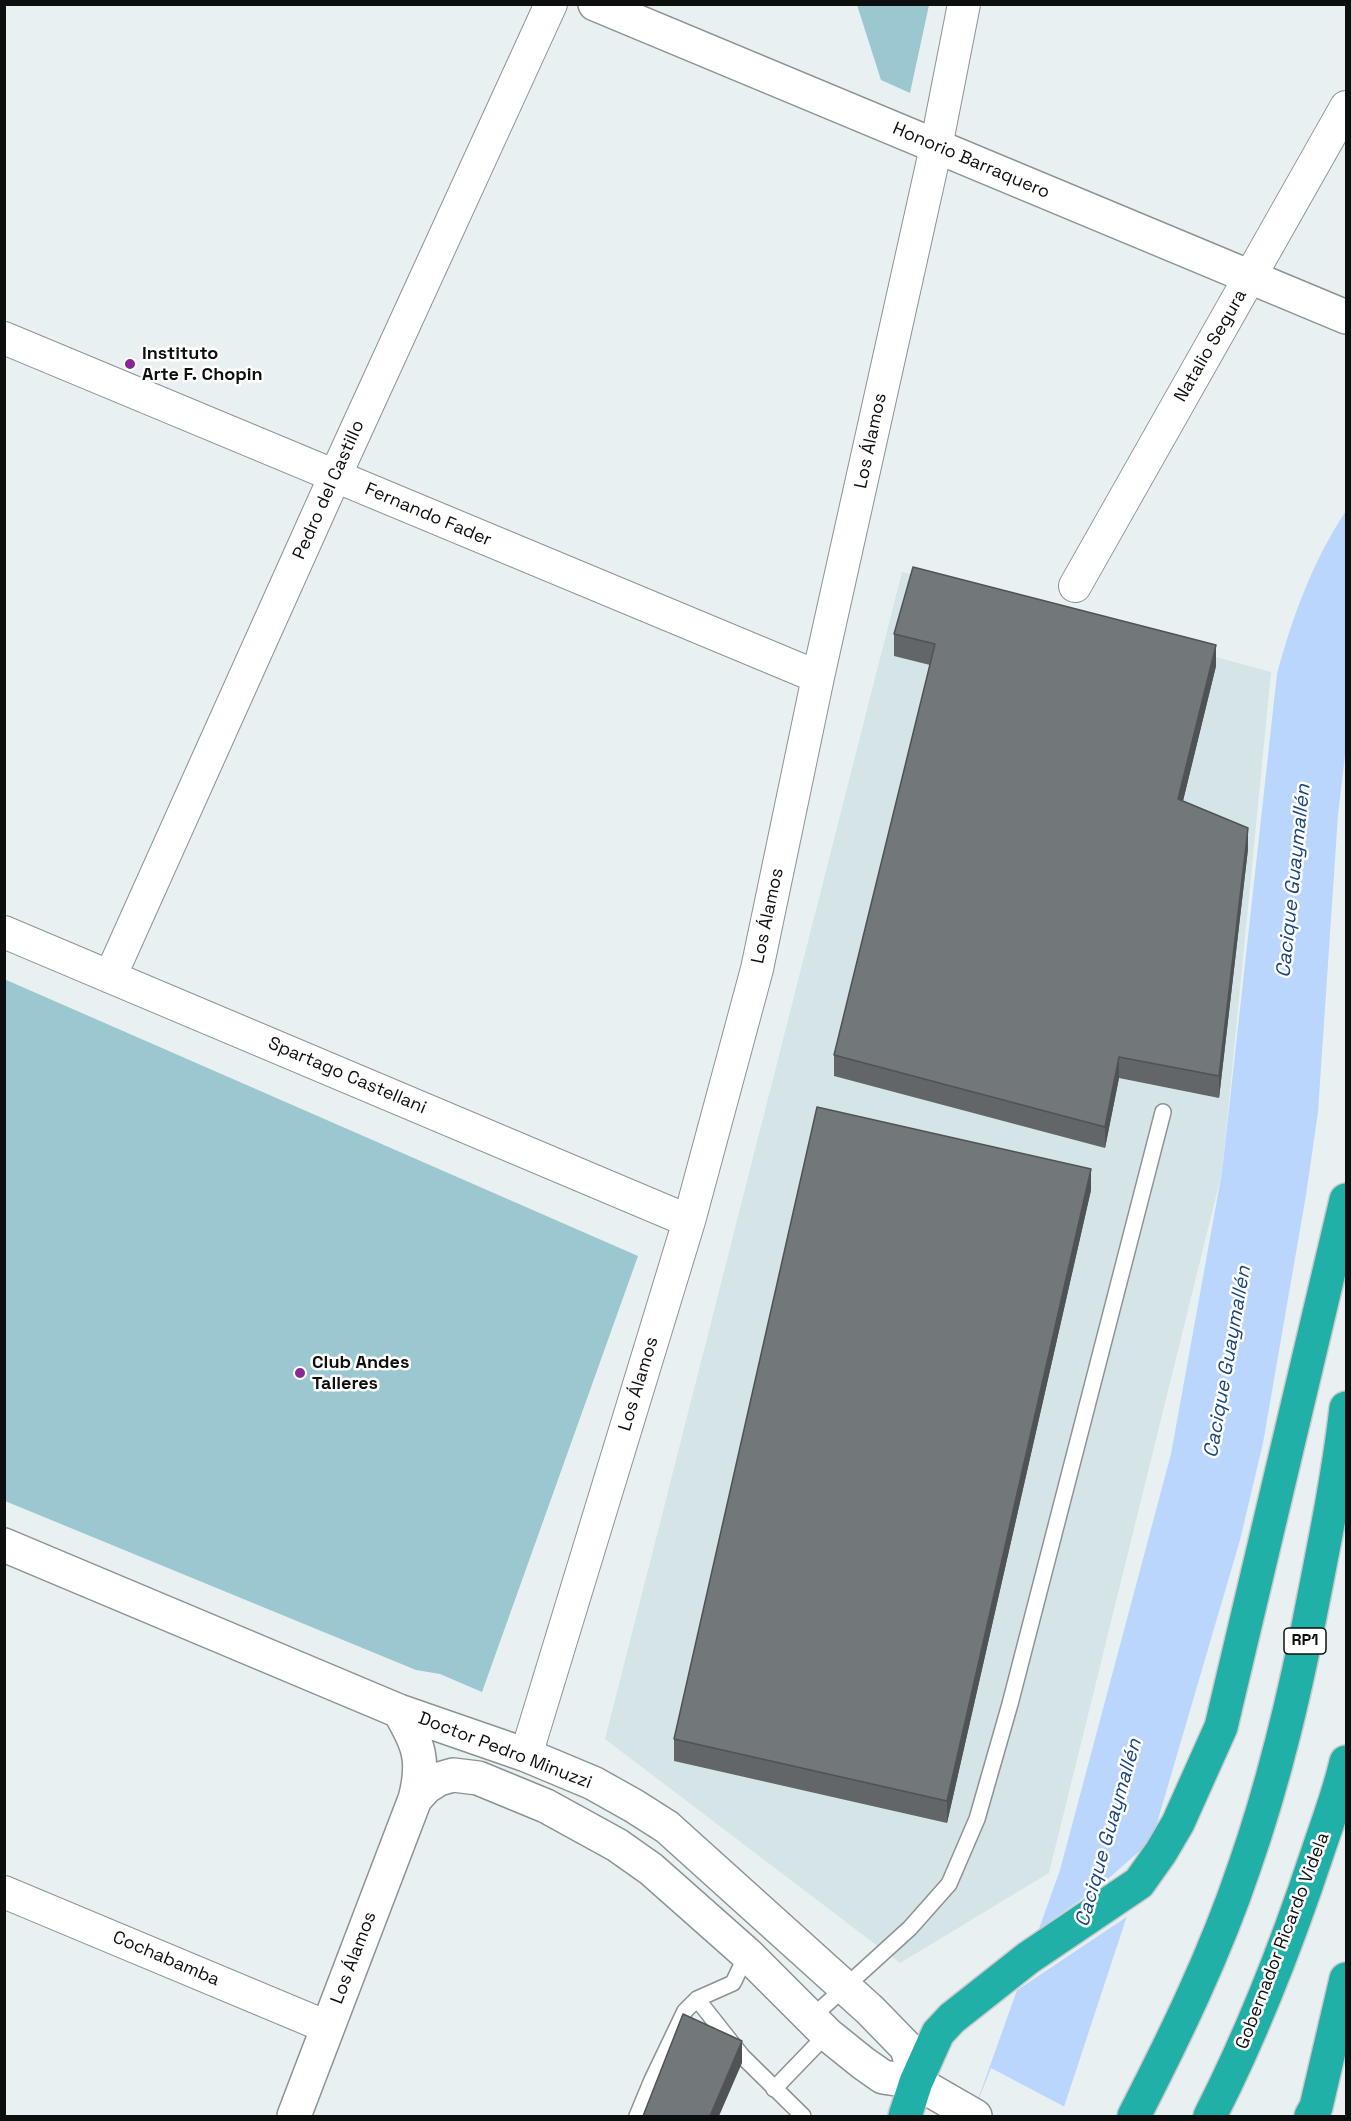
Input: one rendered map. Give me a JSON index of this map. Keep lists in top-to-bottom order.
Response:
{
  "streets": {
    "highway": ["RP1", "Gobernador Ricardo Videla"],
    "street": [
      "Honorio Barraquero",
      "Natalio Segura",
      "Los Álamos",
      "Pedro del Castillo",
      "Fernando Fader",
      "Spartago Castellani",
      "Doctor Pedro Minuzzi",
      "Cochabamba"
    ]
  },
  "crossings": [
    ["Honorio Barraquero", "Natalio Segura"],
    ["Honorio Barraquero", "Los Álamos"],
    ["Los Álamos", "Fernando Fader"],
    ["Los Álamos", "Spartago Castellani"],
    ["Los Álamos", "Doctor Pedro Minuzzi"],
    ["Los Álamos", "Cochabamba"],
    ["Pedro del Castillo", "Fernando Fader"],
    ["Pedro del Castillo", "Spartago Castellani"]
  ],
  "water": ["Cacique Guaymallén"],
  "places": ["Instituto Arte F. Chopin", "Club Andes Talleres"]
}
